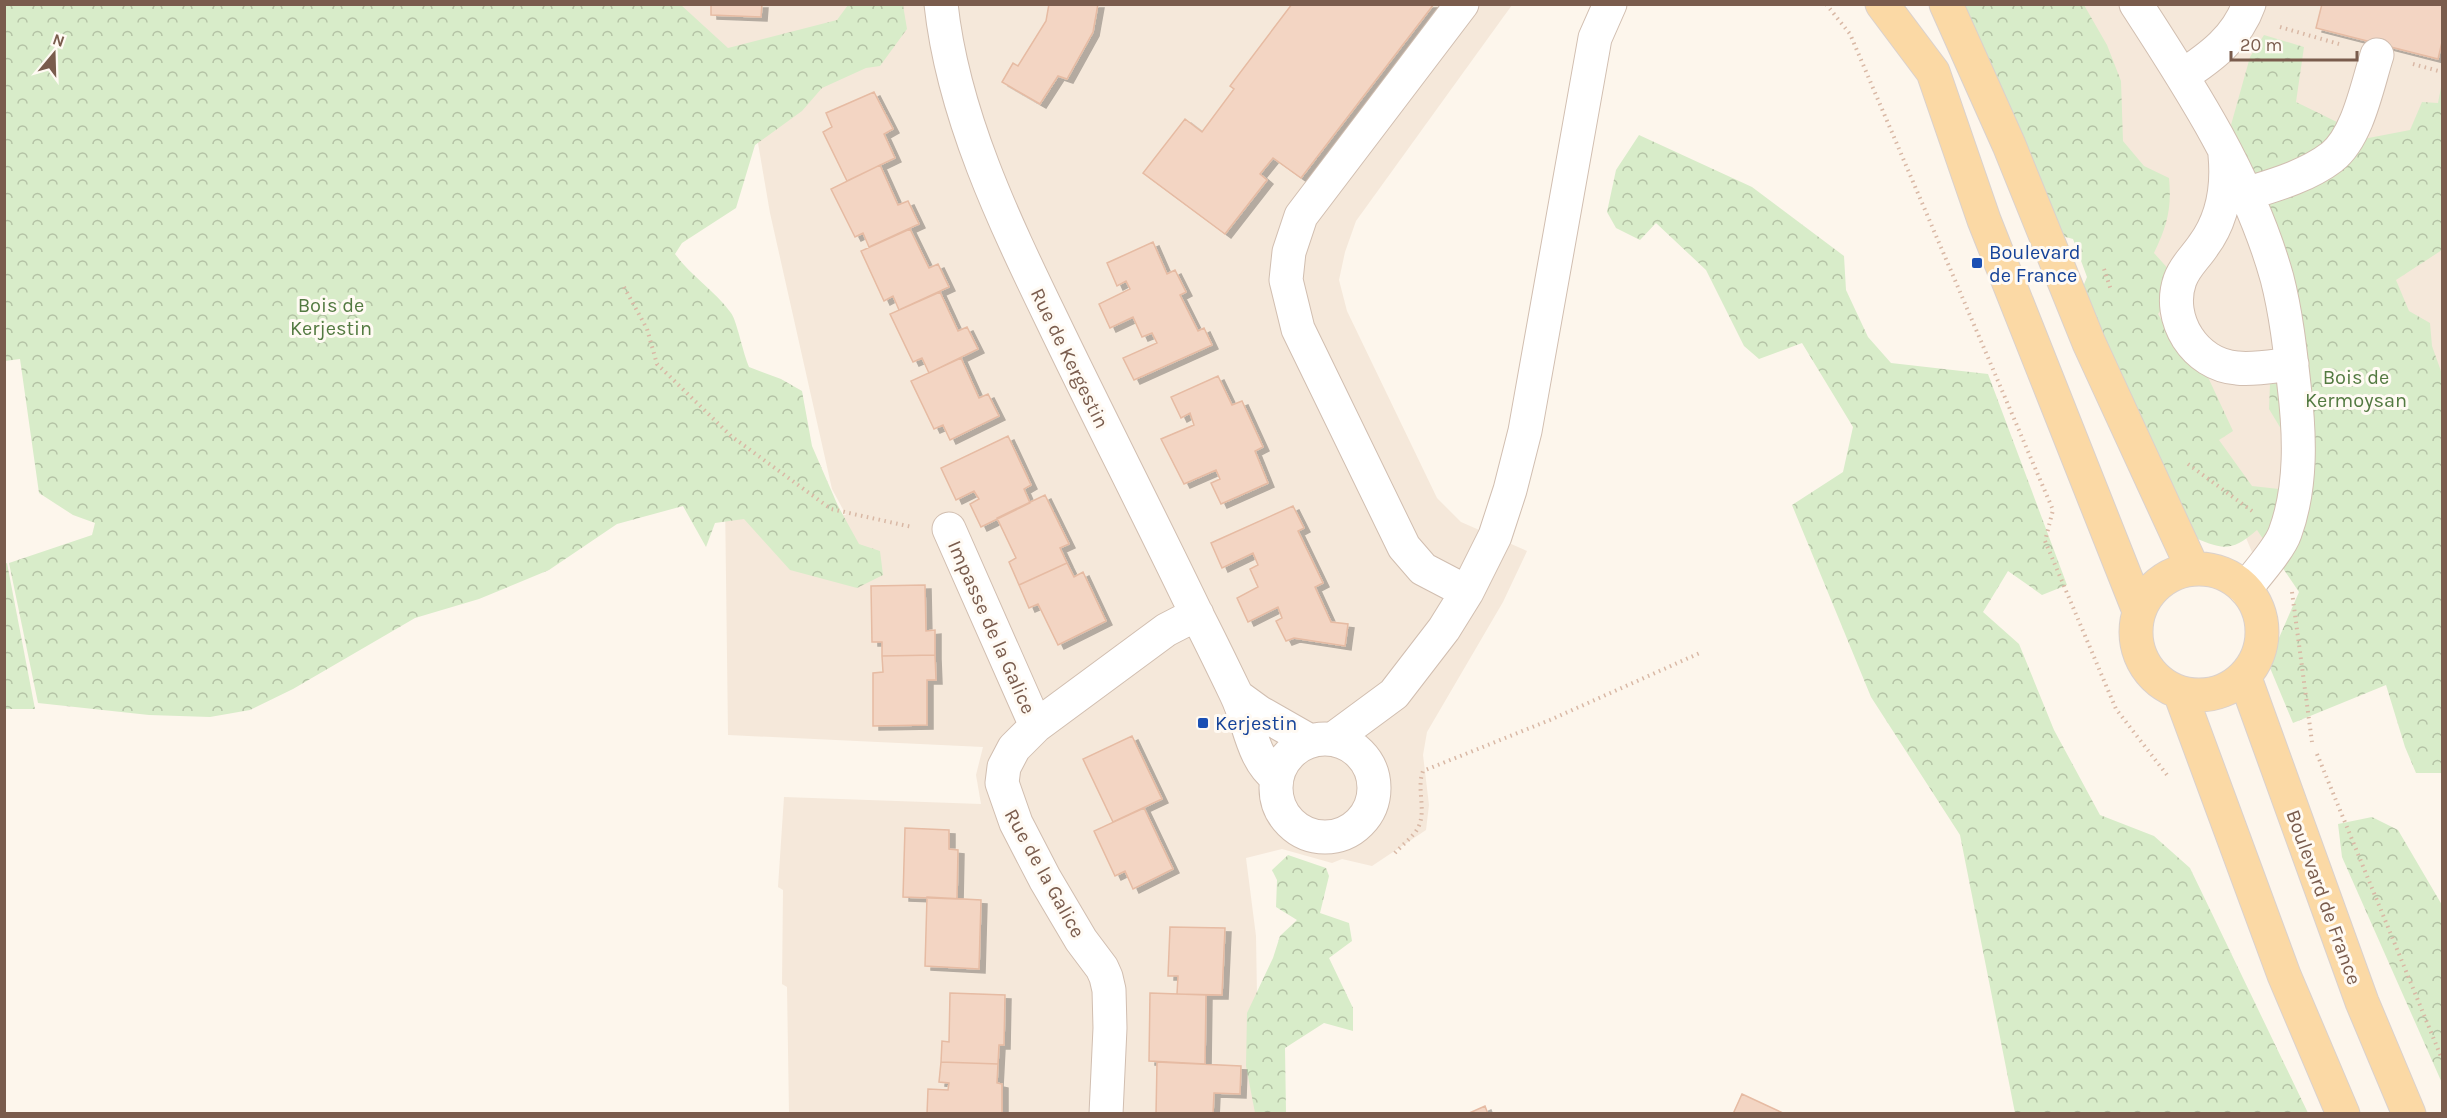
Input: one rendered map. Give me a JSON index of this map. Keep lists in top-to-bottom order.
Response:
{
  "streets": {
    "main road": ["Boulevard de France"],
    "street": ["Rue de Kergestin", "Impasse de la Galice", "Rue de la Galice"]
  },
  "crossings": [
    ["Rue de Kergestin", "Rue de la Galice"],
    ["Impasse de la Galice", "Rue de la Galice"]
  ],
  "parks": ["Bois de Kerjestin", "Bois de Kermoysan"],
  "places": {
    "transit": ["Boulevard de France", "Kerjestin"]
  },
  "scale_bar": "20 m",
  "north": "top"
}
